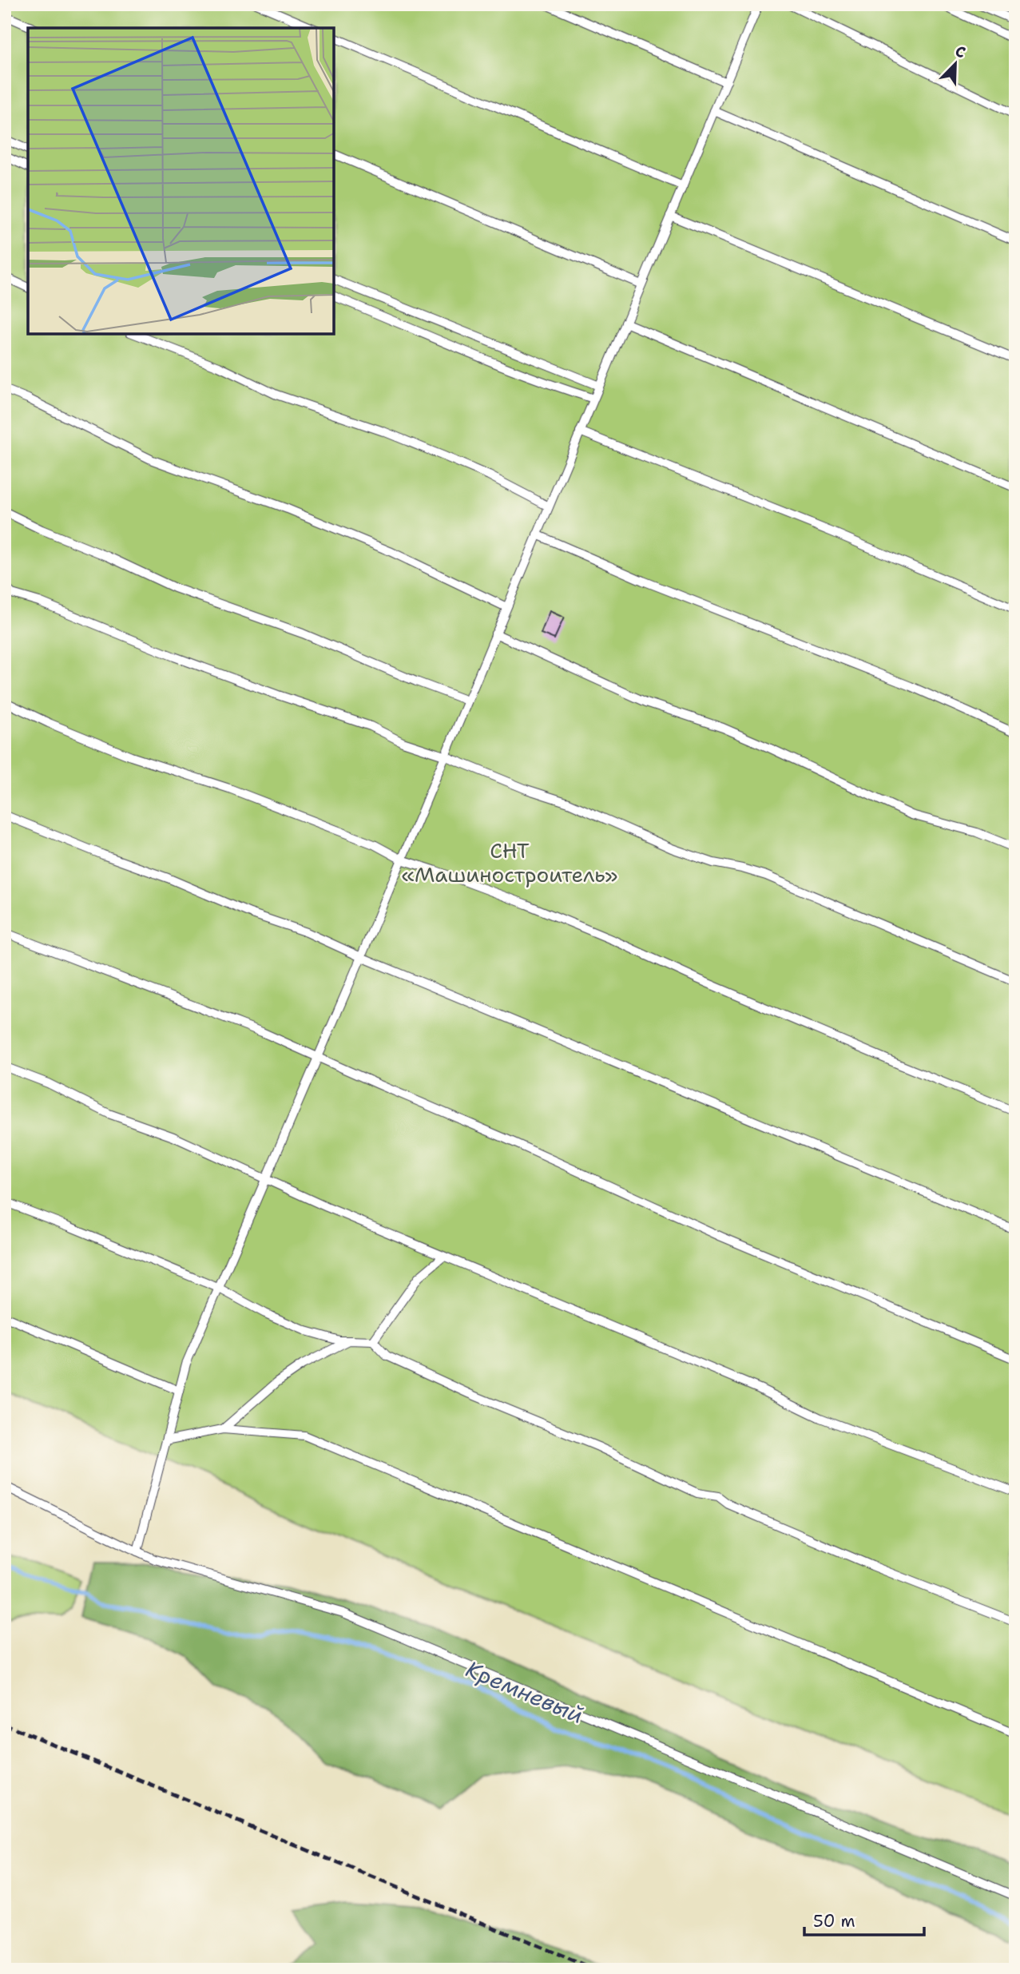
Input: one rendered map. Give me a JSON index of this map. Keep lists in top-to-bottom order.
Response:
{
  "water": ["Кремневый"],
  "parks": ["СНТ «Машиностроитель»"],
  "scale_bar": "50 m",
  "north": "top right"
}
